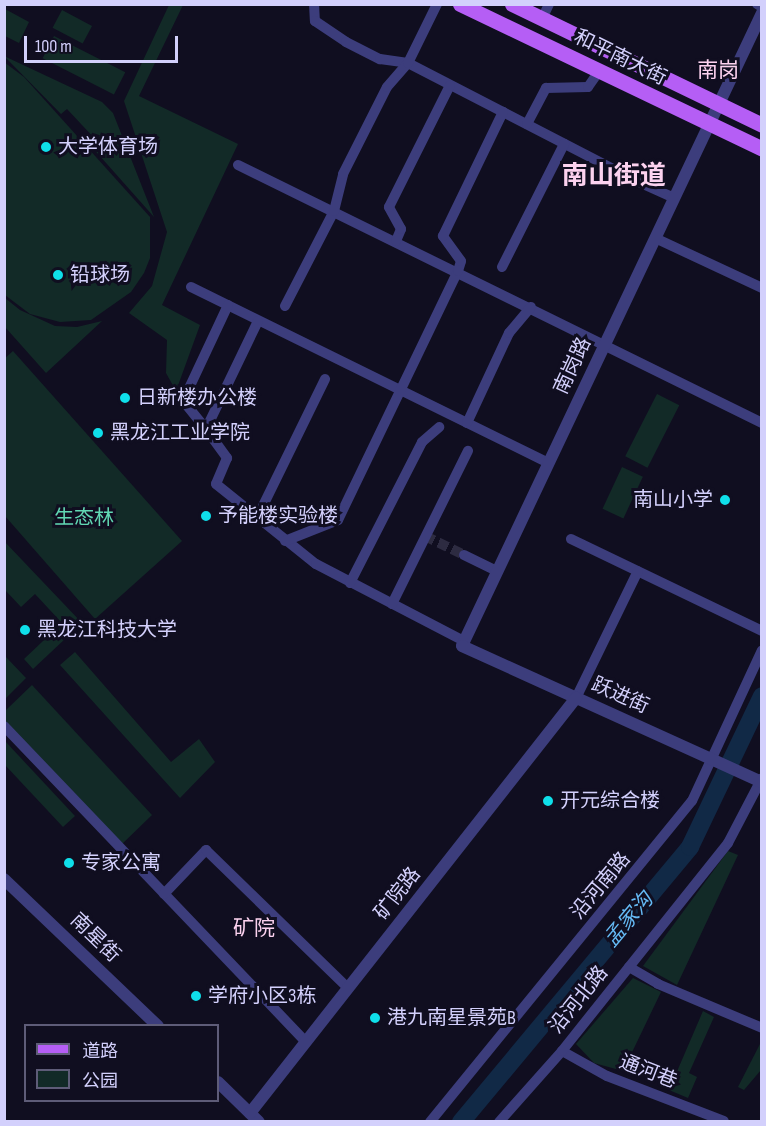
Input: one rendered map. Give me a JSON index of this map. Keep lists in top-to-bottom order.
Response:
{
  "streets": {
    "main road": ["和平南大街"],
    "street": [
      "南岗路",
      "跃进街",
      "沿河南路",
      "矿院路",
      "南星街",
      "沿河北路",
      "通河巷"
    ]
  },
  "crossings": [
    ["和平南大街", "南岗路"],
    ["南岗路", "跃进街"],
    ["跃进街", "沿河南路"],
    ["跃进街", "矿院路"],
    ["跃进街", "沿河北路"],
    ["沿河北路", "通河巷"]
  ],
  "districts": ["南岗", "南山街道", "矿院"],
  "water": ["孟家沟"],
  "parks": ["生态林"],
  "places": [
    "大学体育场",
    "铅球场",
    "日新楼办公楼",
    "黑龙江工业学院",
    "南山小学",
    "予能楼实验楼",
    "黑龙江科技大学",
    "开元综合楼",
    "专家公寓",
    "学府小区3栋",
    "港九南星景苑B"
  ],
  "legend": ["道路", "公园"],
  "scale_bar": "100 m"
}
